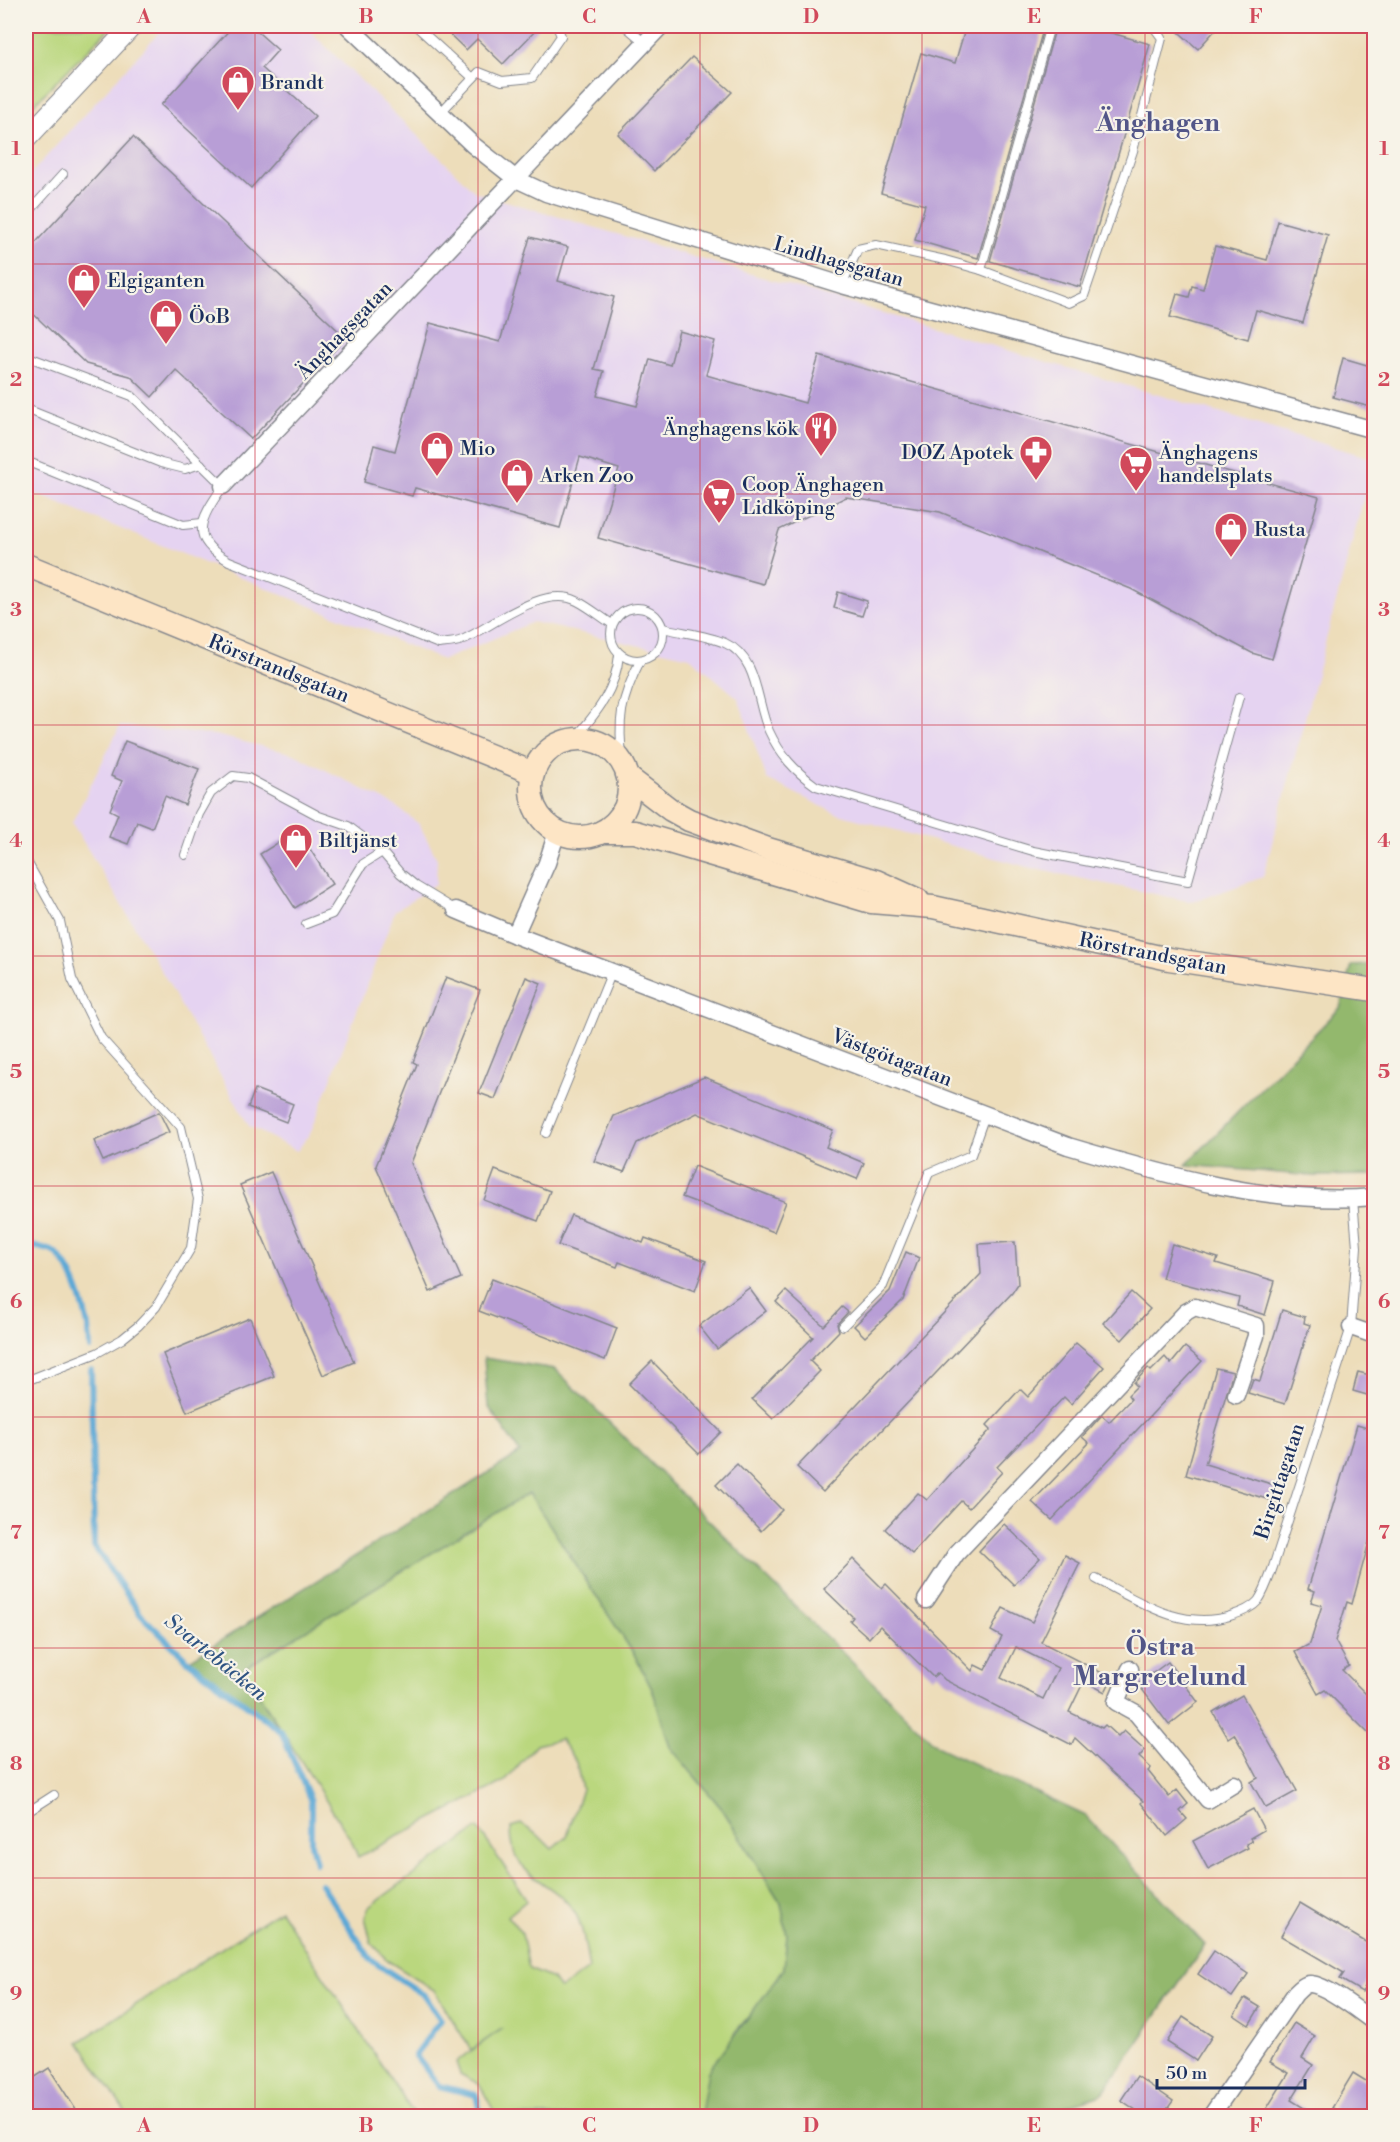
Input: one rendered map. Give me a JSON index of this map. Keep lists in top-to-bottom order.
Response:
{
  "streets": {
    "main road": ["Rörstrandsgatan"],
    "street": ["Lindhagsgatan", "Änghagsgatan", "Västgötagatan"],
    "lane": ["Birgittagatan"]
  },
  "crossings": [
    ["Lindhagsgatan", "Änghagsgatan"],
    ["Västgötagatan", "Birgittagatan"]
  ],
  "districts": ["Änghagen", "Östra Margretelund"],
  "water": ["Svartebäcken"],
  "places": {
    "shop": [
      "Brandt",
      "Elgiganten",
      "ÖoB",
      "Mio",
      "Arken Zoo",
      "Rusta",
      "Biltjänst"
    ],
    "restaurant": ["Änghagens kök"],
    "pharmacy": ["DOZ Apotek"],
    "supermarket": ["Änghagens handelsplats", "Coop Änghagen Lidköping"]
  },
  "scale_bar": "50 m",
  "grid": {
    "columns": [
      "A",
      "B",
      "C",
      "D",
      "E",
      "F"
    ],
    "rows": [
      "1",
      "2",
      "3",
      "4",
      "5",
      "6",
      "7",
      "8",
      "9"
    ]
  }
}
